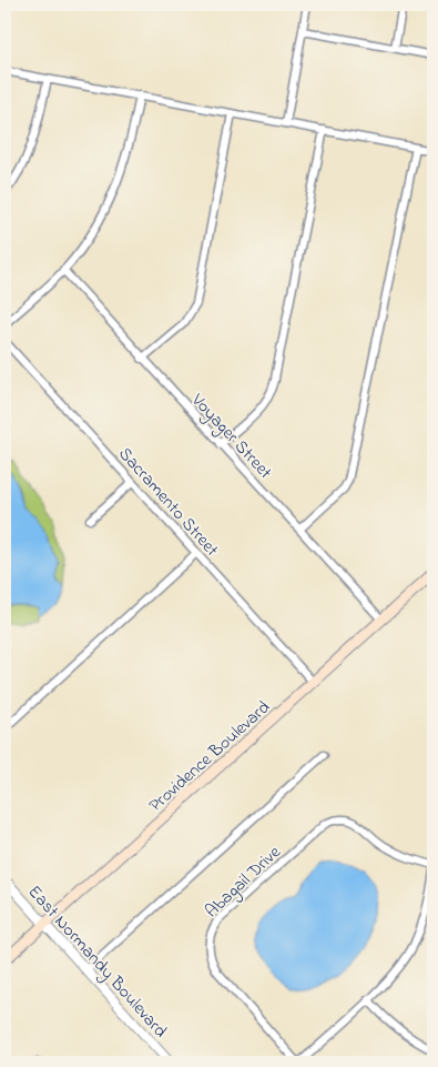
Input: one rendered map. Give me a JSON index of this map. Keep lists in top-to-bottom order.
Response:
{
  "streets": {
    "main road": ["Providence Boulevard"],
    "street": [
      "Voyager Street",
      "Sacramento Street",
      "Abagail Drive",
      "East Normandy Boulevard"
    ]
  },
  "crossings": [
    ["Voyager Street", "Providence Boulevard"],
    ["Sacramento Street", "Providence Boulevard"],
    ["Providence Boulevard", "East Normandy Boulevard"]
  ]
}
